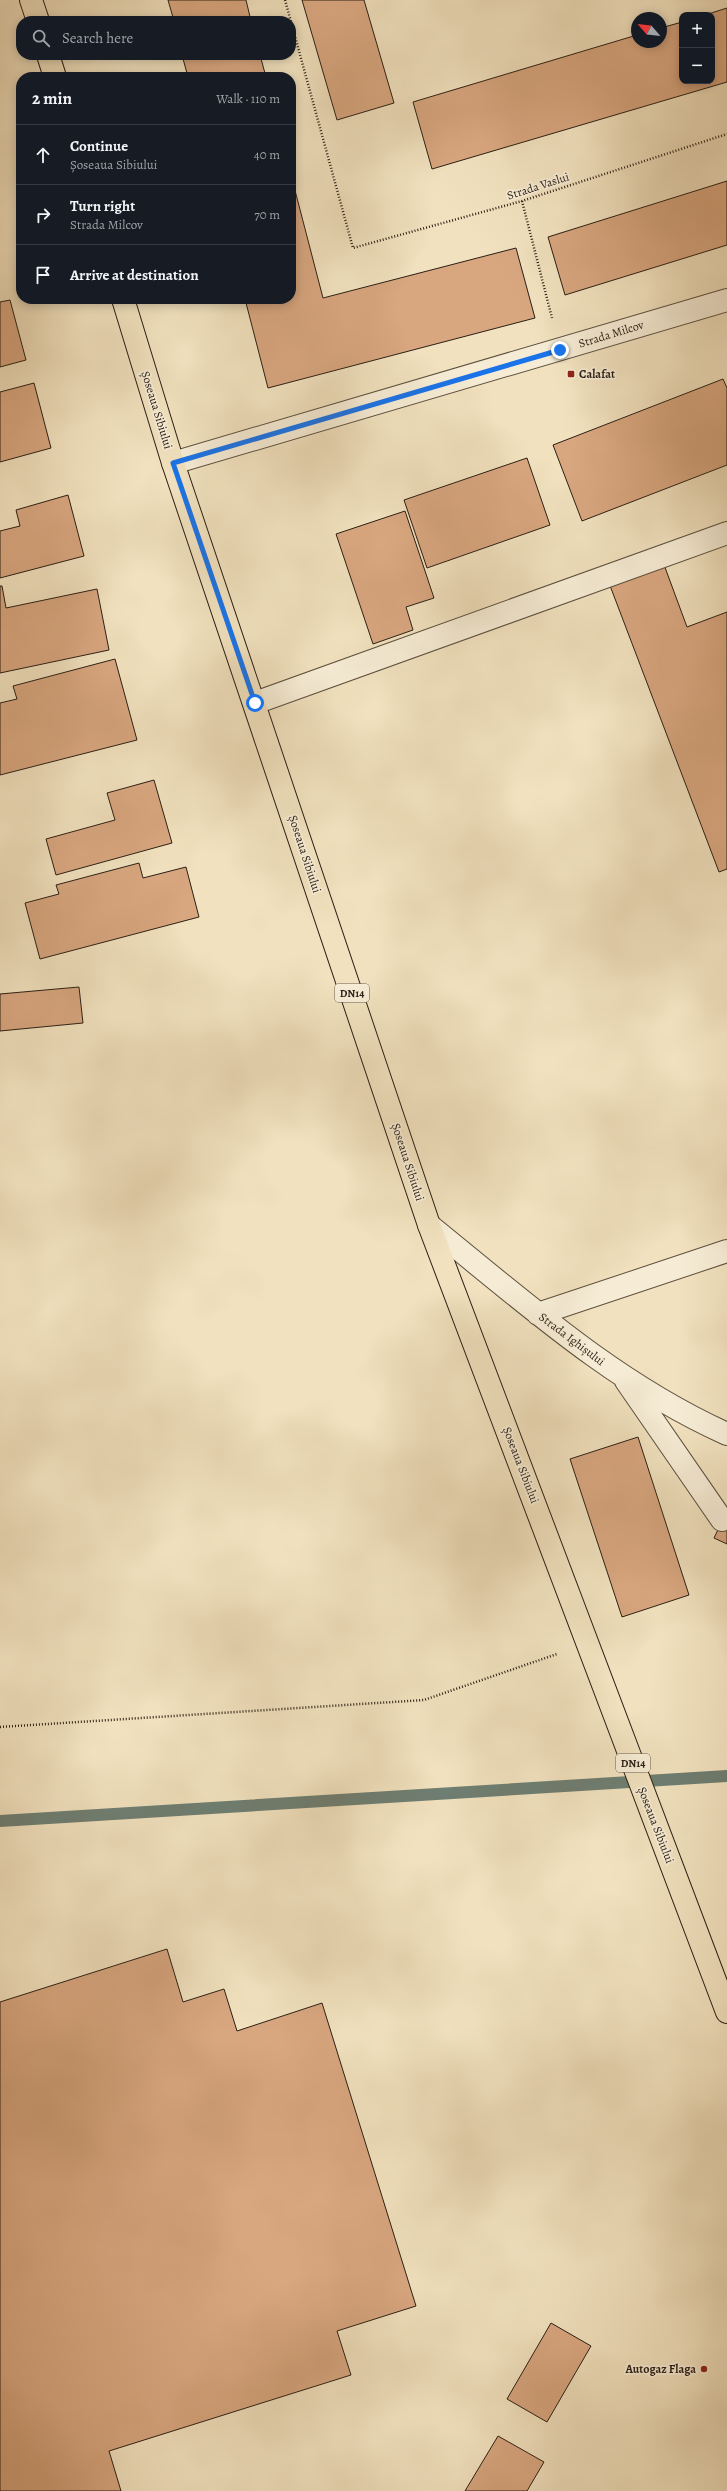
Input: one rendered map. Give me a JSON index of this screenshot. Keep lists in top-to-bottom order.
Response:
{
  "streets": {
    "main road": ["Șoseaua Sibiului", "DN14"],
    "street": ["Strada Milcov", "Strada Ighișului"],
    "path": ["Strada Vaslui"]
  },
  "crossings": [
    ["Strada Milcov", "Șoseaua Sibiului"],
    ["Șoseaua Sibiului", "Strada Ighișului"]
  ],
  "places": {
    "transit": ["Calafat"],
    "other": ["Autogaz Flaga"]
  },
  "north": "top left",
  "page": {
    "map_buttons": ["+", "−"],
    "search": "Search here",
    "heading": ["2 min", "Walk · 110 m"],
    "list": [
      ["Continue", "Șoseaua Sibiului", "40 m"],
      ["Turn right", "Strada Milcov", "70 m"],
      "Arrive at destination"
    ]
  }
}
